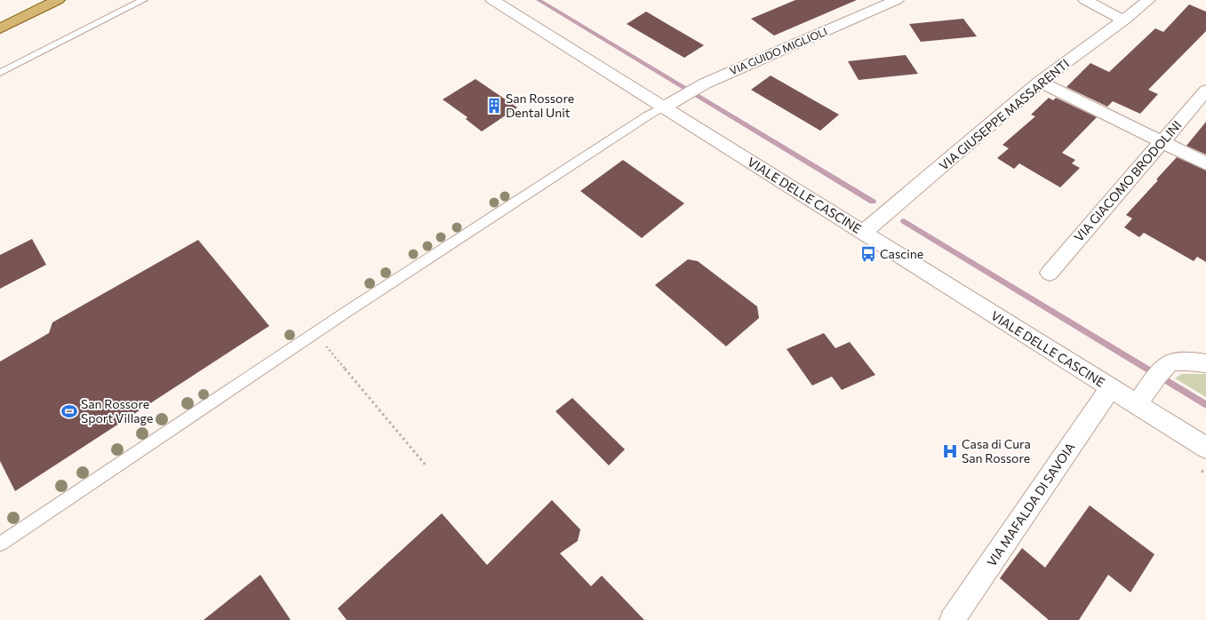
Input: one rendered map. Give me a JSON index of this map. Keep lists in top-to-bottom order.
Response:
{
  "streets": {
    "street": [
      "VIA GUIDO MIGLIOLI",
      "VIA GIUSEPPE MASSARENTI",
      "VIA GIACOMO BRODOLINI",
      "VIALE DELLE CASCINE",
      "VIA MAFALDA DI SAVOIA"
    ]
  },
  "crossings": [
    ["VIA GUIDO MIGLIOLI", "VIALE DELLE CASCINE"],
    ["VIA GIUSEPPE MASSARENTI", "VIALE DELLE CASCINE"],
    ["VIALE DELLE CASCINE", "VIA MAFALDA DI SAVOIA"]
  ],
  "places": {
    "building": ["San Rossore Dental Unit"],
    "bus stop": ["Cascine"],
    "sports": ["San Rossore Sport Village"],
    "hospital": ["Casa di Cura San Rossore"]
  }
}
